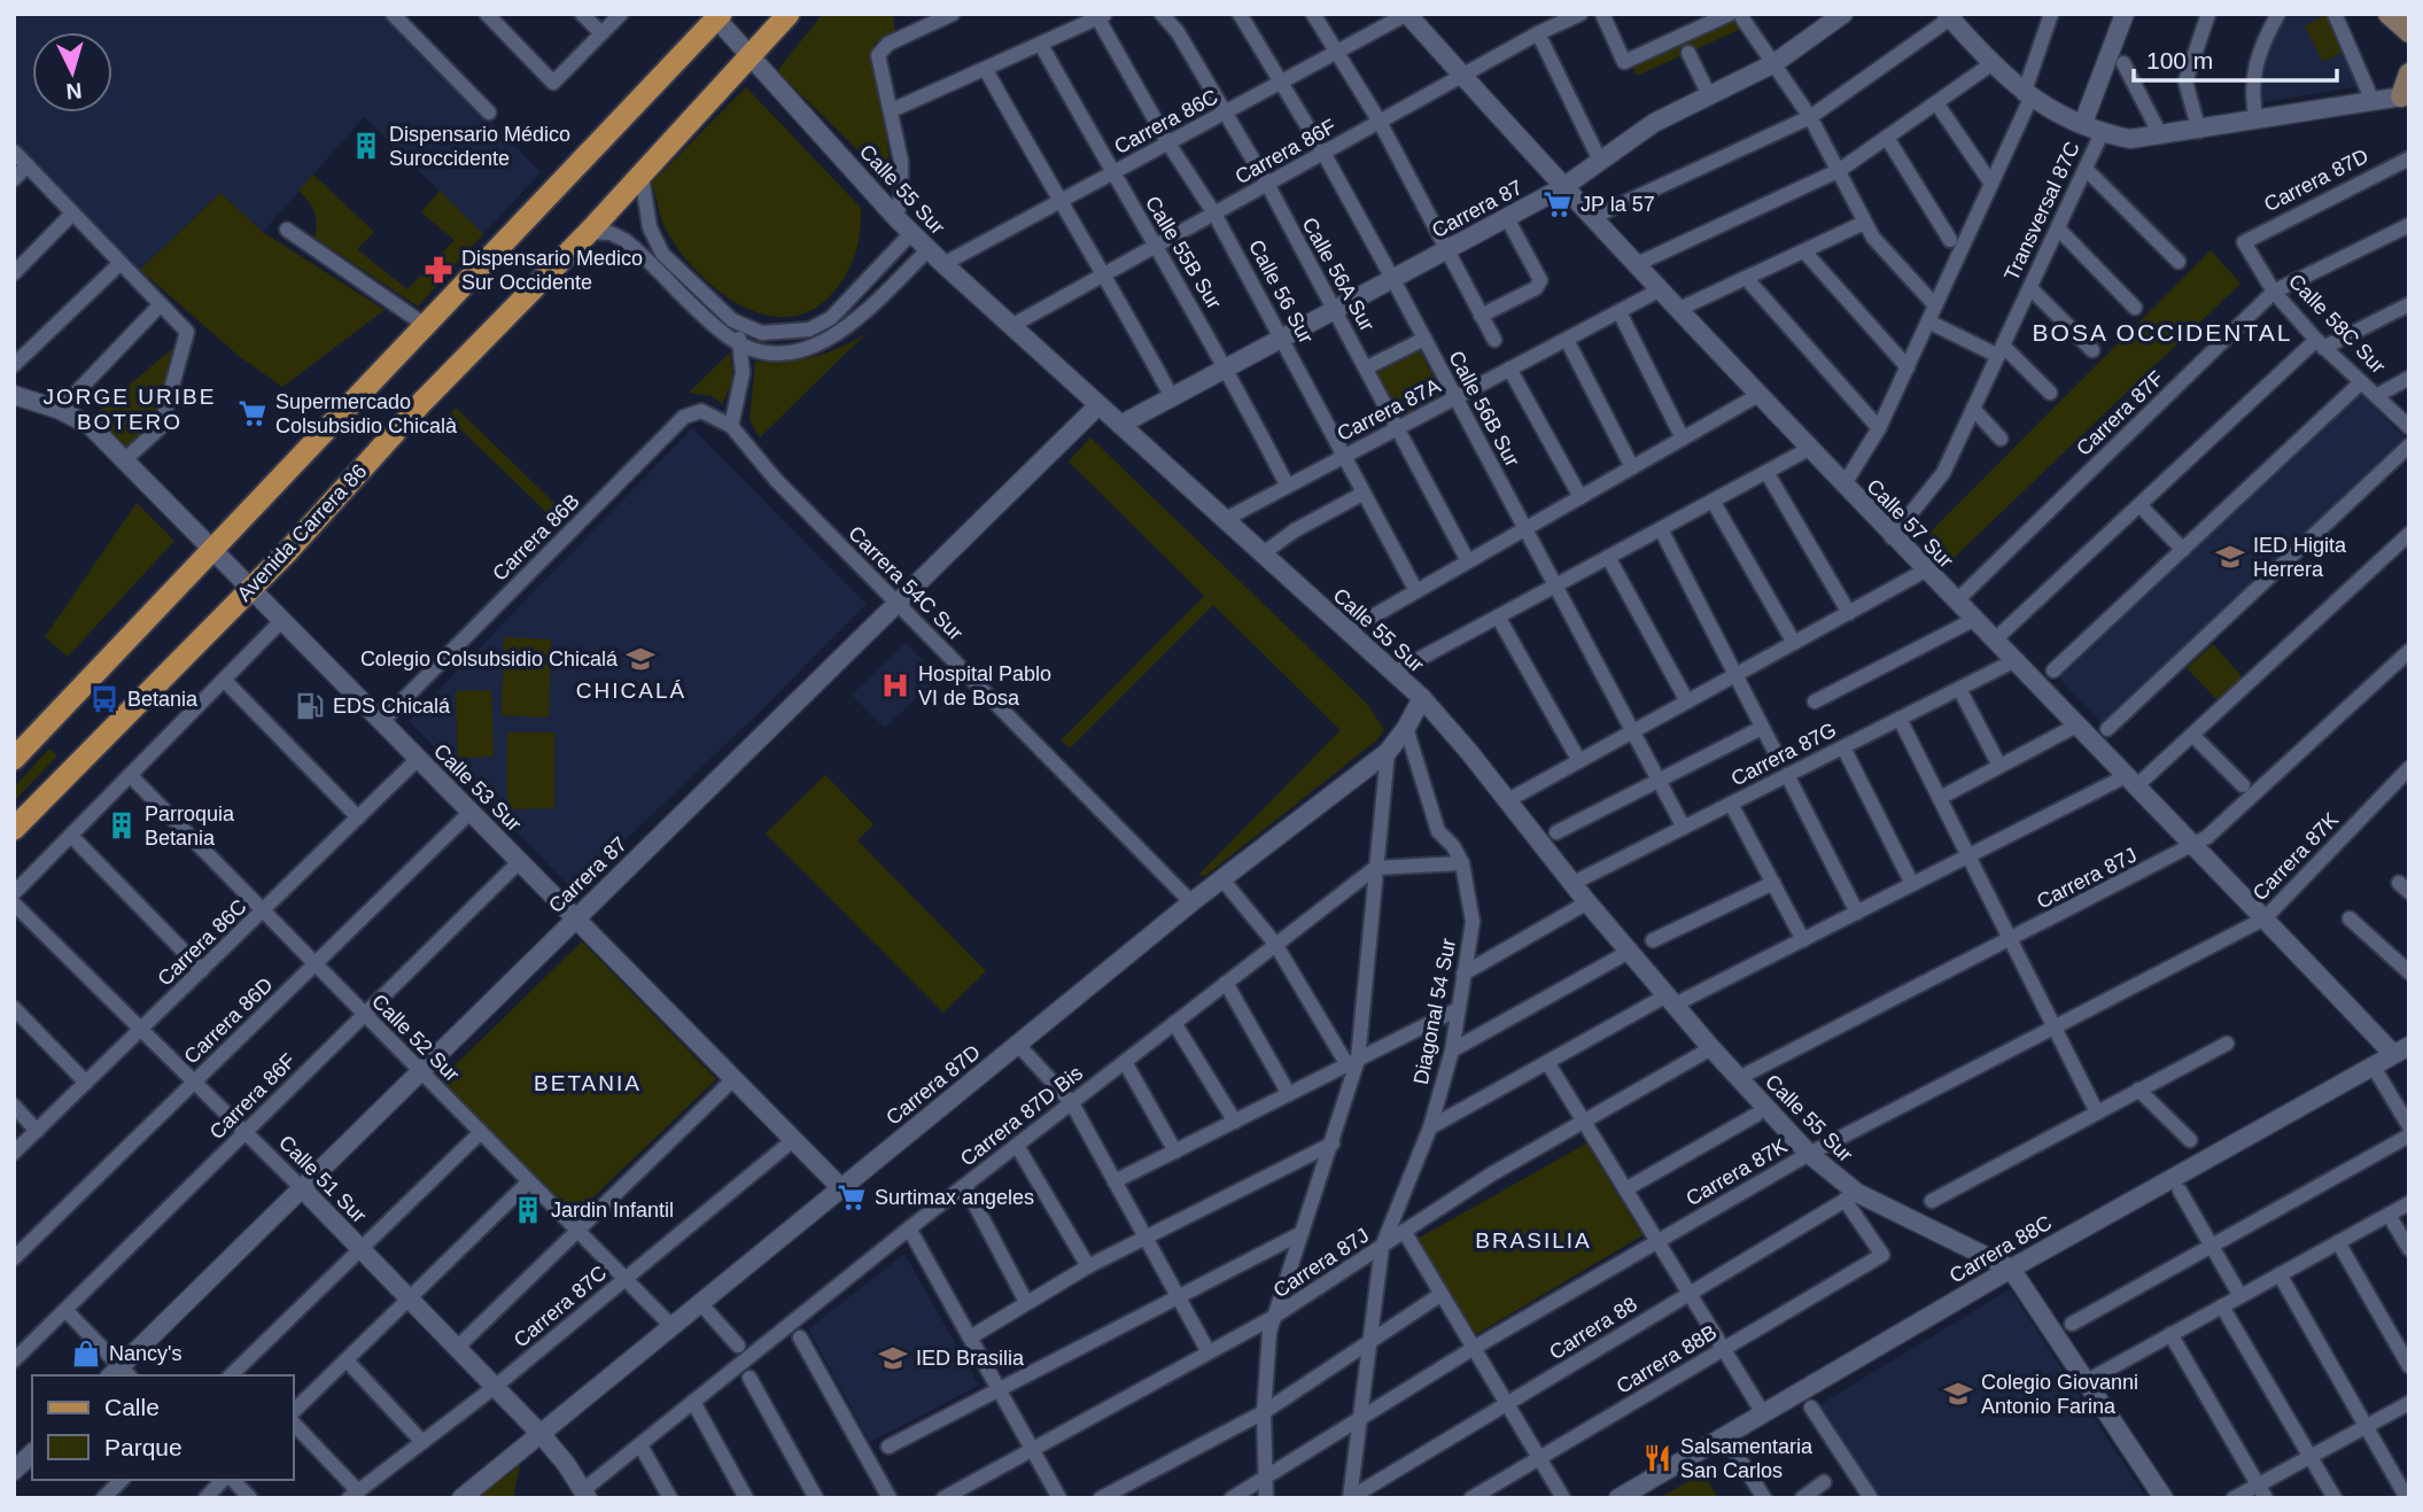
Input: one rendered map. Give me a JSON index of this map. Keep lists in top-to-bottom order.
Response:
{
  "streets": {
    "main road": ["Avenida Carrera 86"],
    "street": [
      "Carrera 86C",
      "Carrera 86F",
      "Carrera 87D",
      "Calle 55 Sur",
      "Carrera 87",
      "Transversal 87C",
      "Calle 55B Sur",
      "Calle 56A Sur",
      "Calle 56 Sur",
      "Calle 58C Sur",
      "Calle 56B Sur",
      "Carrera 87A",
      "Carrera 87F",
      "Calle 57 Sur",
      "Carrera 86B",
      "Carrera 54C Sur",
      "Carrera 87G",
      "Calle 53 Sur",
      "Carrera 87K",
      "Carrera 87J",
      "Diagonal 54 Sur",
      "Carrera 86D",
      "Calle 52 Sur",
      "Carrera 87D Bis",
      "Calle 51 Sur",
      "Carrera 88C",
      "Carrera 87C",
      "Carrera 88",
      "Carrera 88B"
    ]
  },
  "crossings": [
    ["Carrera 86C", "Calle 55 Sur"],
    ["Carrera 86C", "Calle 55B Sur"],
    ["Carrera 86C", "Calle 56A Sur"],
    ["Carrera 86C", "Calle 56 Sur"],
    ["Carrera 86C", "Calle 56B Sur"],
    ["Carrera 86C", "Calle 57 Sur"],
    ["Carrera 86C", "Calle 53 Sur"],
    ["Carrera 86C", "Calle 52 Sur"],
    ["Carrera 86C", "Calle 51 Sur"],
    ["Carrera 86F", "Calle 55 Sur"],
    ["Carrera 86F", "Calle 55B Sur"],
    ["Carrera 86F", "Calle 56A Sur"],
    ["Carrera 86F", "Calle 56 Sur"],
    ["Carrera 86F", "Calle 56B Sur"],
    ["Carrera 86F", "Calle 57 Sur"],
    ["Carrera 86F", "Calle 53 Sur"],
    ["Carrera 86F", "Calle 52 Sur"],
    ["Carrera 86F", "Calle 51 Sur"],
    ["Carrera 87D", "Calle 55 Sur"],
    ["Carrera 87D", "Calle 58C Sur"],
    ["Carrera 87D", "Carrera 54C Sur"],
    ["Carrera 87D", "Calle 53 Sur"],
    ["Carrera 87D", "Diagonal 54 Sur"],
    ["Carrera 87D", "Calle 52 Sur"],
    ["Carrera 87D", "Calle 51 Sur"],
    ["Calle 55 Sur", "Carrera 87"],
    ["Calle 55 Sur", "Carrera 87A"],
    ["Calle 55 Sur", "Avenida Carrera 86"],
    ["Calle 55 Sur", "Carrera 87G"],
    ["Calle 55 Sur", "Carrera 87K"],
    ["Calle 55 Sur", "Carrera 87J"],
    ["Calle 55 Sur", "Carrera 88C"],
    ["Calle 55 Sur", "Carrera 88"],
    ["Calle 55 Sur", "Carrera 88B"],
    ["Carrera 87", "Calle 55B Sur"],
    ["Carrera 87", "Calle 56A Sur"],
    ["Carrera 87", "Calle 56 Sur"],
    ["Carrera 87", "Calle 56B Sur"],
    ["Carrera 87", "Calle 57 Sur"],
    ["Carrera 87", "Carrera 54C Sur"],
    ["Carrera 87", "Calle 53 Sur"],
    ["Carrera 87", "Calle 52 Sur"],
    ["Carrera 87", "Calle 51 Sur"],
    ["Transversal 87C", "Calle 57 Sur"],
    ["Calle 55B Sur", "Carrera 87A"],
    ["Calle 56A Sur", "Carrera 87A"],
    ["Calle 56 Sur", "Carrera 87A"],
    ["Calle 58C Sur", "Carrera 87F"],
    ["Calle 56B Sur", "Carrera 87A"],
    ["Calle 56B Sur", "Carrera 87G"],
    ["Carrera 87A", "Calle 57 Sur"],
    ["Carrera 87F", "Calle 57 Sur"],
    ["Calle 57 Sur", "Carrera 87G"],
    ["Calle 57 Sur", "Carrera 87K"],
    ["Calle 57 Sur", "Carrera 87J"],
    ["Calle 57 Sur", "Carrera 88C"],
    ["Avenida Carrera 86", "Calle 53 Sur"],
    ["Carrera 86B", "Carrera 54C Sur"],
    ["Carrera 86B", "Calle 53 Sur"],
    ["Calle 53 Sur", "Carrera 86D"],
    ["Calle 53 Sur", "Carrera 87C"],
    ["Carrera 87K", "Diagonal 54 Sur"],
    ["Carrera 87J", "Diagonal 54 Sur"],
    ["Diagonal 54 Sur", "Carrera 88"],
    ["Carrera 86D", "Calle 52 Sur"],
    ["Carrera 86D", "Calle 51 Sur"],
    ["Calle 52 Sur", "Carrera 87C"],
    ["Carrera 87D Bis", "Calle 51 Sur"],
    ["Calle 51 Sur", "Carrera 87C"],
    ["Carrera 88", "Carrera 88B"]
  ],
  "districts": [
    "BOSA OCCIDENTAL",
    "JORGE URIBE BOTERO",
    "CHICALÁ",
    "BETANIA",
    "BRASILIA"
  ],
  "places": {
    "building": ["Dispensario Médico Suroccidente", "Parroquia Betania", "Jardin Infantil"],
    "supermarket": ["JP la 57", "Supermercado Colsubsidio Chicalà", "Surtimax angeles"],
    "pharmacy": ["Dispensario Medico Sur Occidente"],
    "school or university": [
      "IED Higita Herrera",
      "Colegio Colsubsidio Chicalá",
      "IED Brasilia",
      "Colegio Giovanni Antonio Farina"
    ],
    "hospital": ["Hospital Pablo VI de Bosa"],
    "bus stop": ["Betania"],
    "fuel station": ["EDS Chicalá"],
    "shop": ["Nancy's"],
    "restaurant": ["Salsamentaria San Carlos"]
  },
  "legend": ["Calle", "Parque"],
  "scale_bar": "100 m",
  "north": "bottom"
}
